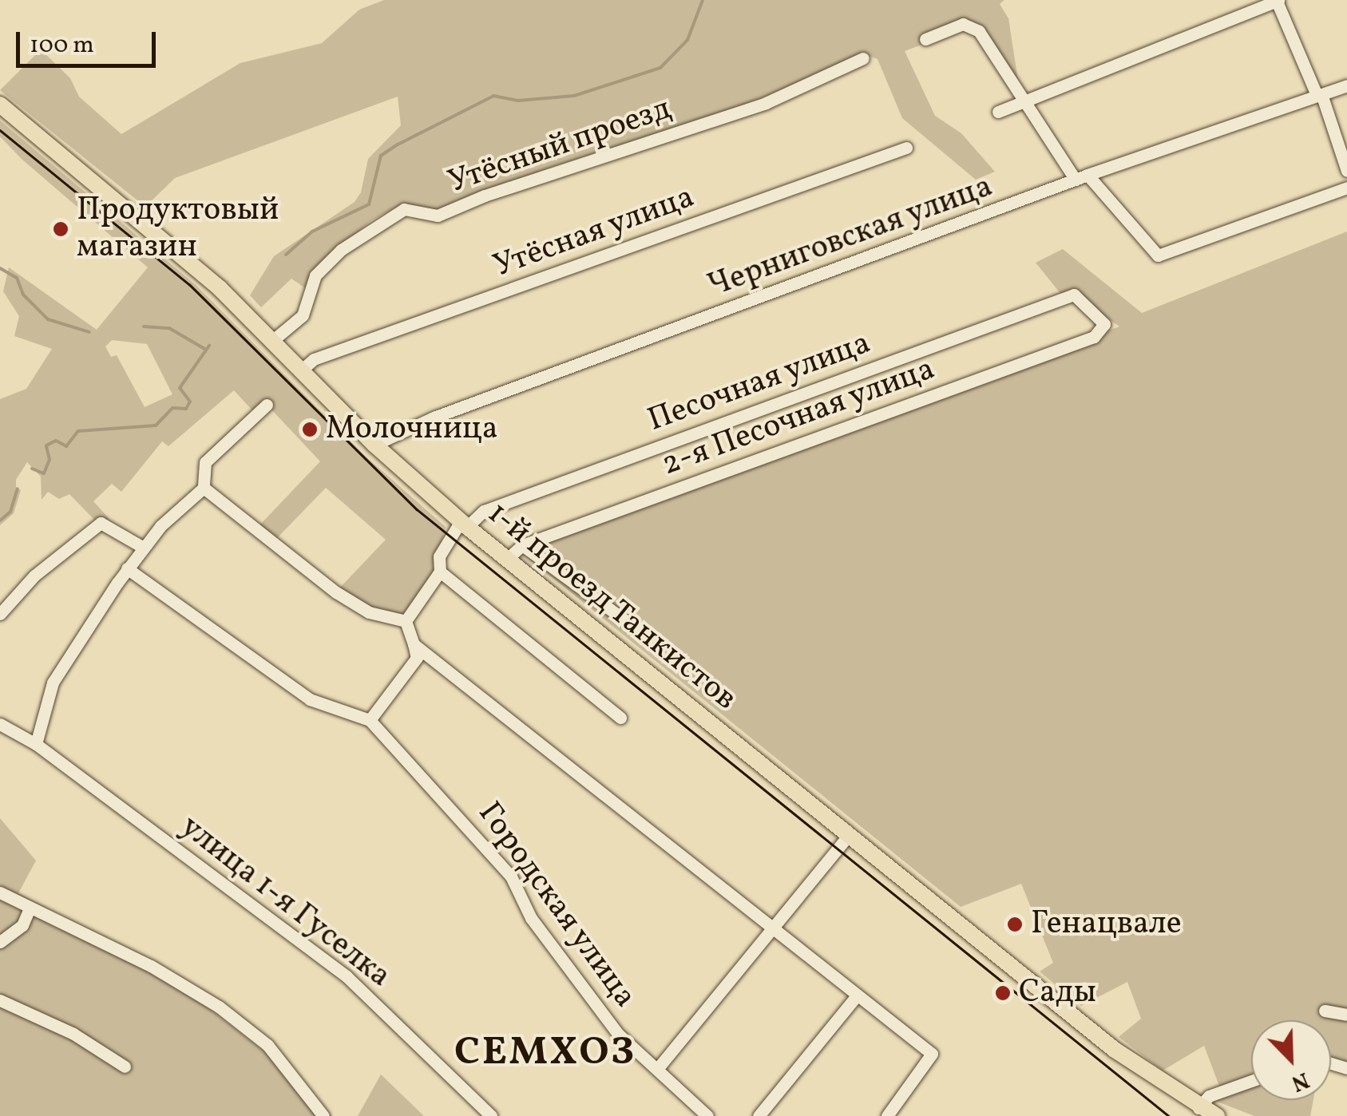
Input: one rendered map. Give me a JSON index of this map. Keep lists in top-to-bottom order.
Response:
{
  "streets": {
    "main road": ["1-й проезд Танкистов"],
    "street": [
      "Утёсный проезд",
      "Утёсная улица",
      "Черниговская улица",
      "Песочная улица",
      "2-я Песочная улица",
      "улица 1-я Гуселка",
      "Городская улица"
    ]
  },
  "crossings": [
    ["Утёсный проезд", "1-й проезд Танкистов"],
    ["Утёсная улица", "1-й проезд Танкистов"],
    ["Черниговская улица", "1-й проезд Танкистов"],
    ["Песочная улица", "2-я Песочная улица"],
    ["Песочная улица", "1-й проезд Танкистов"],
    ["2-я Песочная улица", "1-й проезд Танкистов"]
  ],
  "districts": ["СЕМХОЗ"],
  "places": [
    "Продуктовый магазин",
    "Молочница",
    "Генацвале",
    "Сады"
  ],
  "scale_bar": "100 m",
  "north": "bottom right"
}
